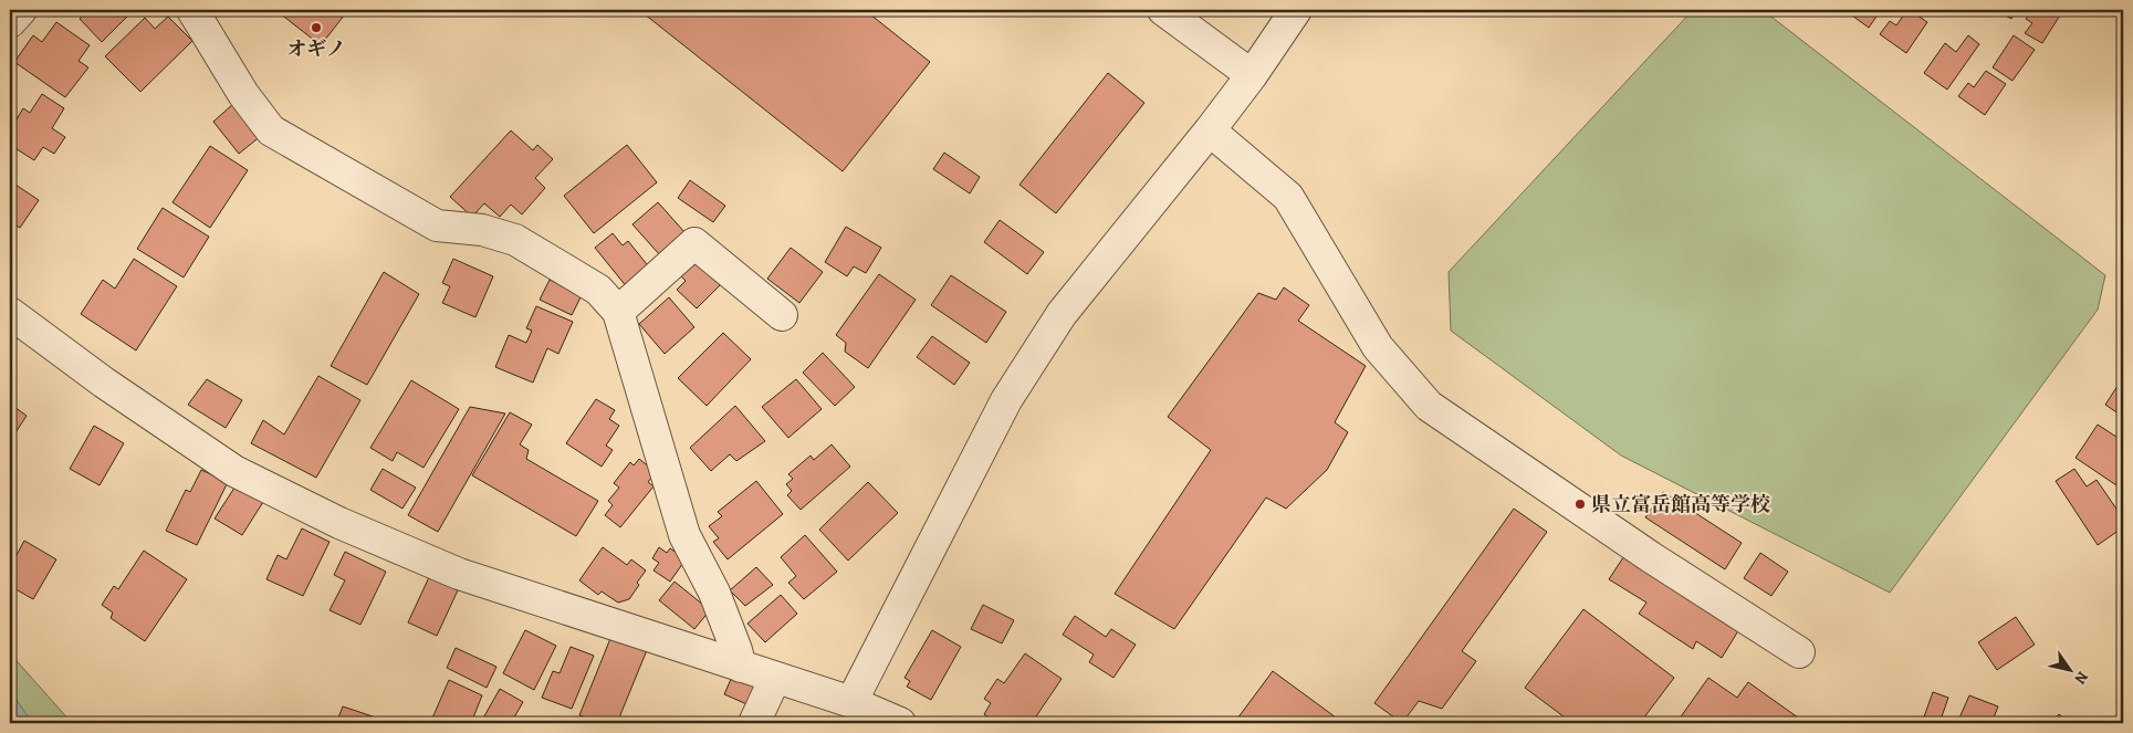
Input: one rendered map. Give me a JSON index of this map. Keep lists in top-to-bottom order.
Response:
{
  "places": ["オギノ", "県立富岳館高等学校"],
  "north": "bottom right"
}
